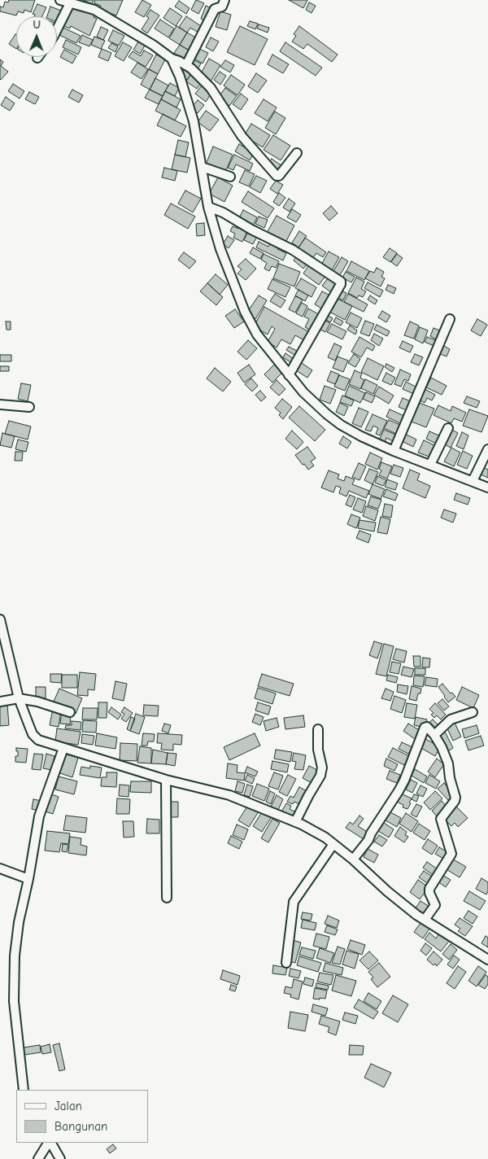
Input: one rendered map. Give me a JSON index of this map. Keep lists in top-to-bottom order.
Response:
{
  "legend": ["Jalan", "Bangunan"],
  "north": "top"
}
